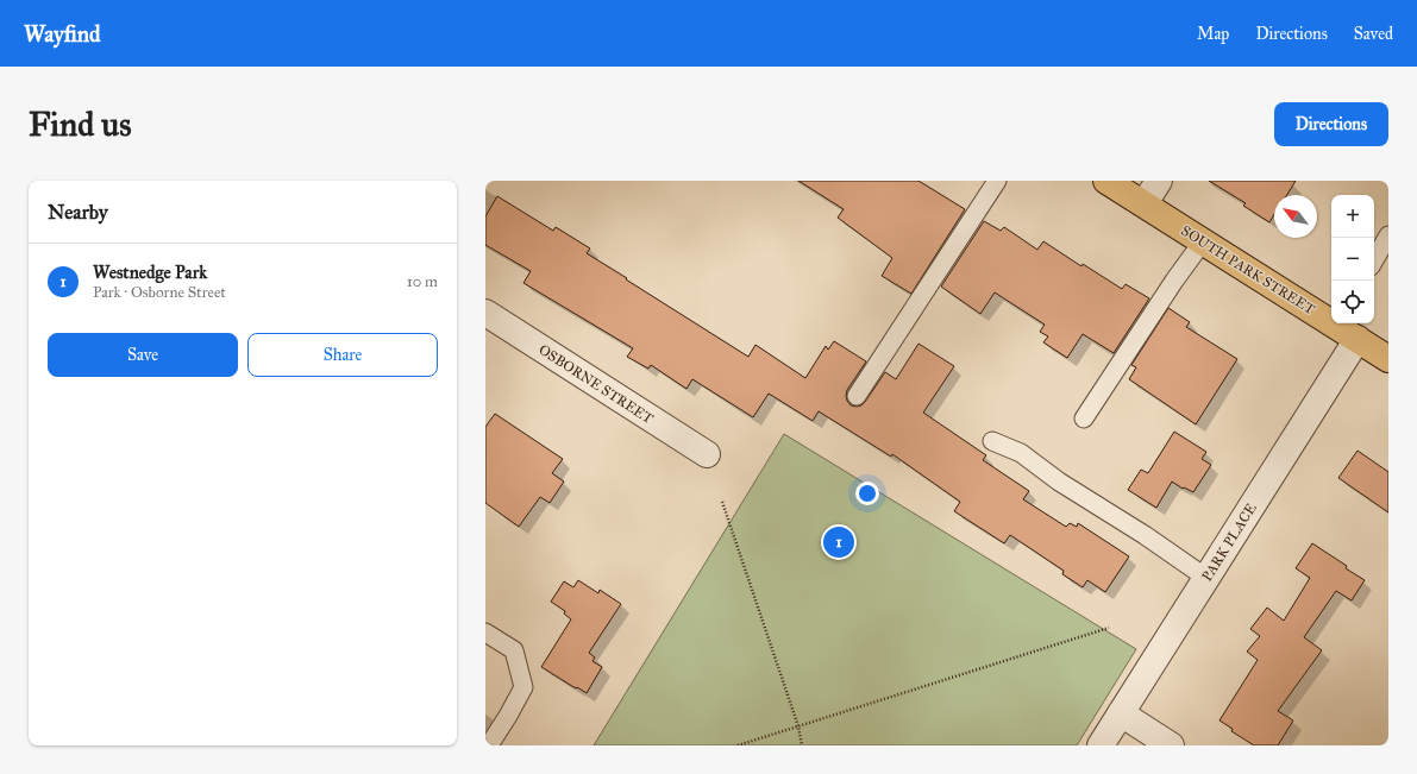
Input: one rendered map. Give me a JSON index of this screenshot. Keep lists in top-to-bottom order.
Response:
{
  "streets": {
    "main road": ["SOUTH PARK STREET"],
    "street": ["OSBORNE STREET", "PARK PLACE"]
  },
  "crossings": [
    ["SOUTH PARK STREET", "PARK PLACE"]
  ],
  "north": "top left",
  "page": {
    "header": "Wayfind",
    "nav": ["Map", "Directions", "Saved"],
    "buttons": [
      "Directions",
      ["Save", "Share"]
    ],
    "title": "Find us",
    "heading": "Nearby",
    "map_buttons": ["+", "−"],
    "list": [
      {
        "mark": "1",
        "name": "Westnedge Park",
        "note": "Park · Osborne Street",
        "value": "10 m"
      }
    ],
    "pins": "1"
  }
}
